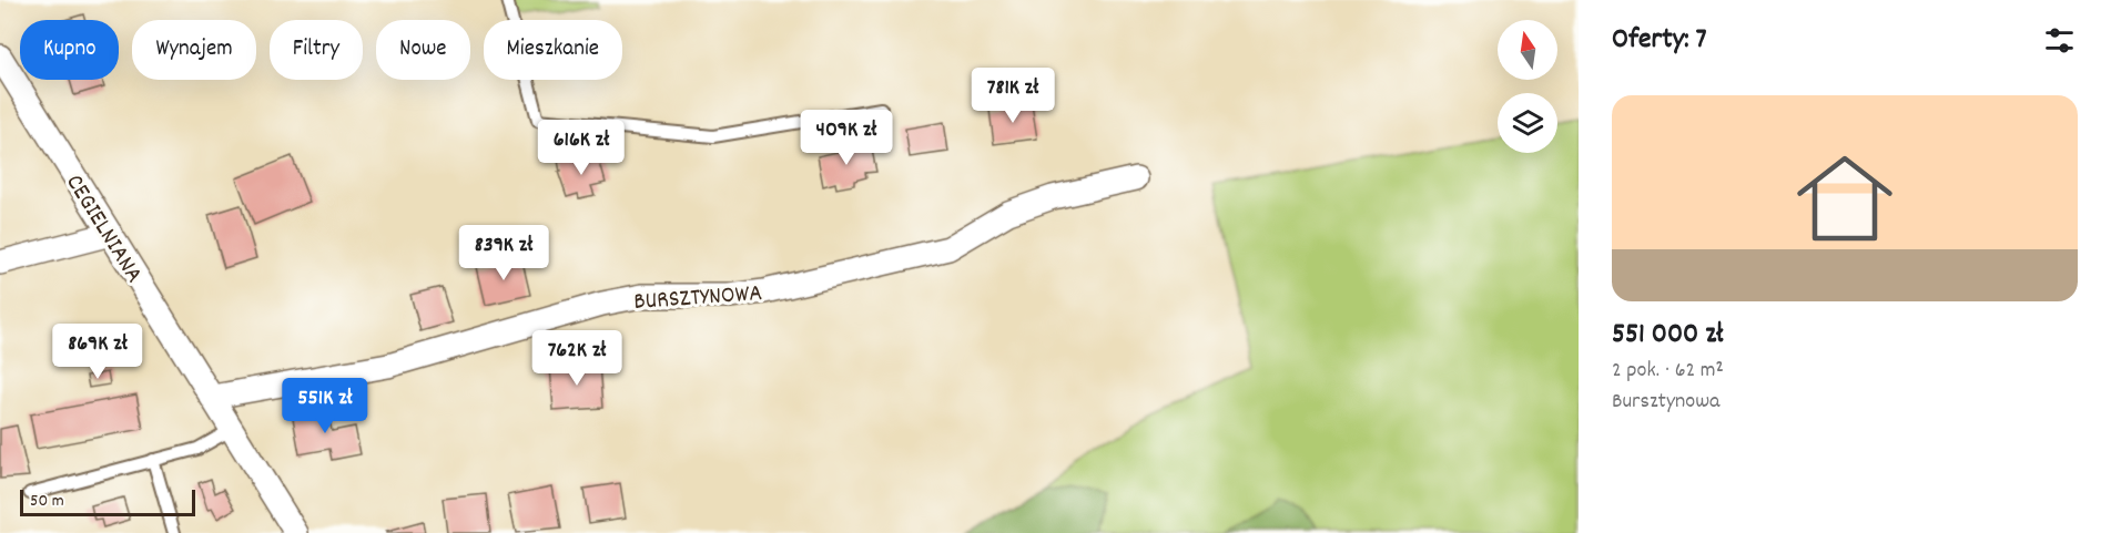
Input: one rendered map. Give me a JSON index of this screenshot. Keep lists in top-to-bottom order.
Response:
{
  "streets": {
    "street": ["CEGIELNIANA", "BURSZTYNOWA"]
  },
  "crossings": [
    ["CEGIELNIANA", "BURSZTYNOWA"]
  ],
  "scale_bar": "50 m",
  "north": "top",
  "page": {
    "heading": "Oferty: 7",
    "chip": [
      "Kupno",
      "Wynajem",
      "Filtry",
      "Nowe",
      "Mieszkanie"
    ],
    "price": [
      "781K zł",
      "409K zł",
      "616K zł",
      "839K zł",
      "869K zł",
      "762K zł",
      "551K zł"
    ],
    "list": [
      {
        "name": "551 000 zł",
        "note": "2 pok. · 62 m² · Bursztynowa"
      }
    ],
    "scale": "50 m"
  }
}
